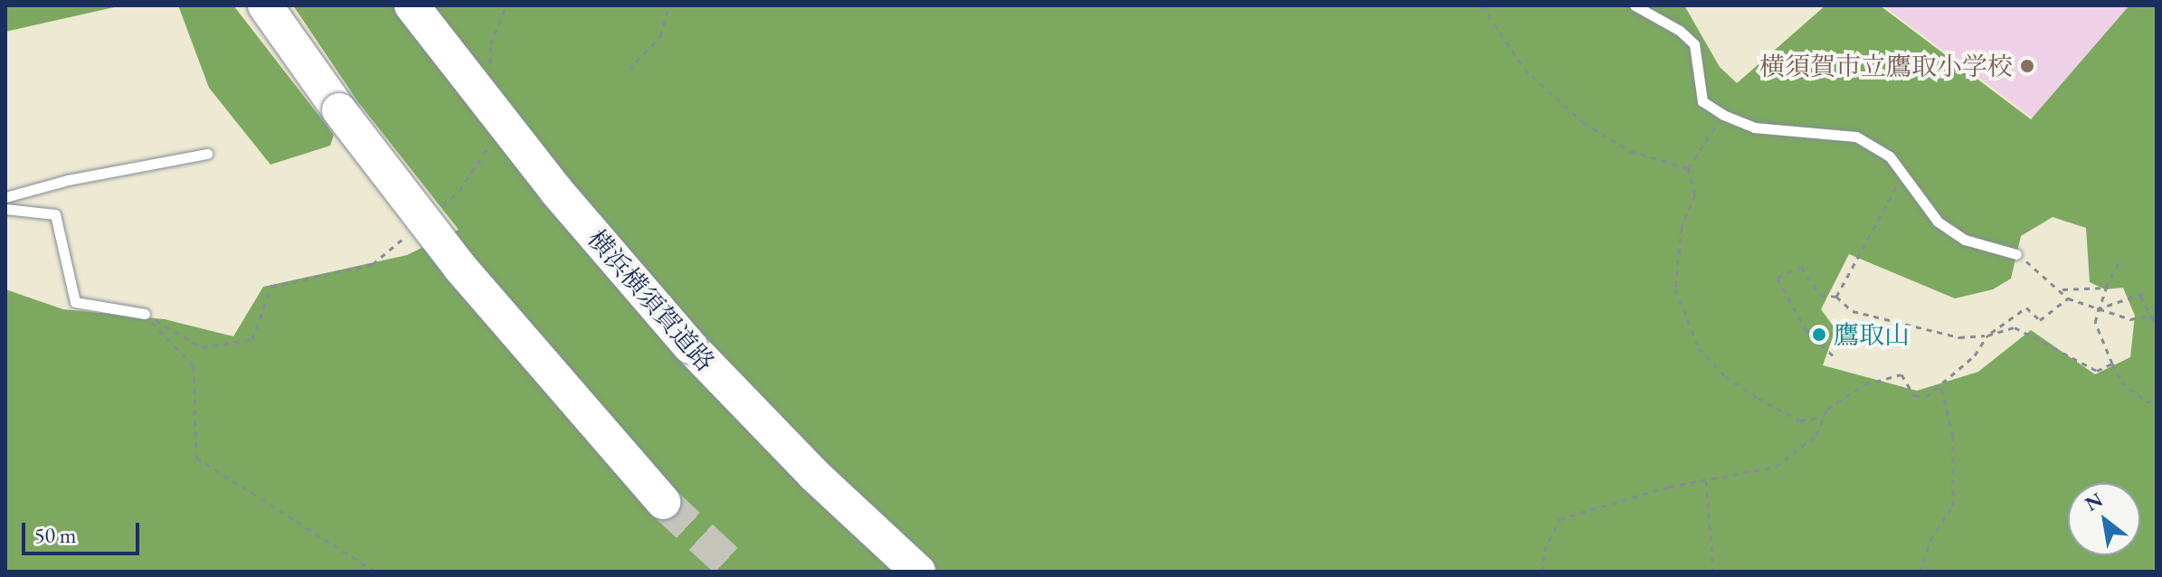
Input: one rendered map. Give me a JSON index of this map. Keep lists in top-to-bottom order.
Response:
{
  "streets": {
    "highway": ["横浜横須賀道路"]
  },
  "places": ["横須賀市立鷹取小学校", "鷹取山"],
  "scale_bar": "50 m",
  "north": "top left"
}
